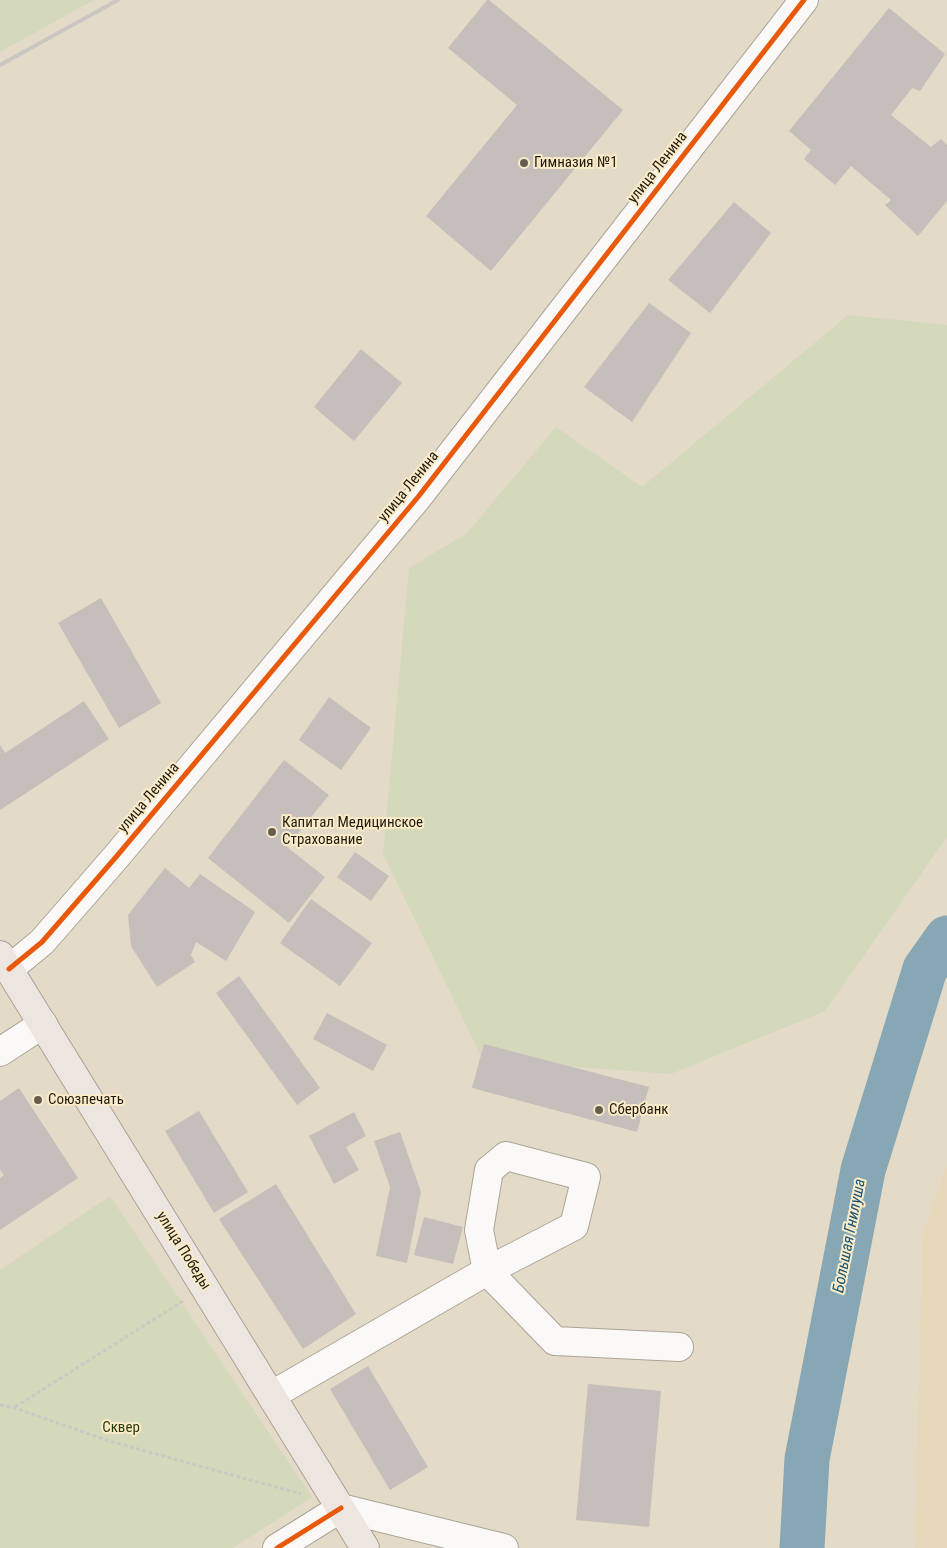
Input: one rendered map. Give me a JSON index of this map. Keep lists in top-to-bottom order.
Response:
{
  "streets": {
    "main road": ["улица Победы"],
    "street": ["улица Ленина"]
  },
  "crossings": [
    ["улица Ленина", "улица Победы"]
  ],
  "water": ["Большая Гнилуша"],
  "parks": ["Сквер"],
  "places": [
    "Гимназия №1",
    "Капитал Медицинское Страхование",
    "Союзпечать",
    "Сбербанк"
  ]
}
